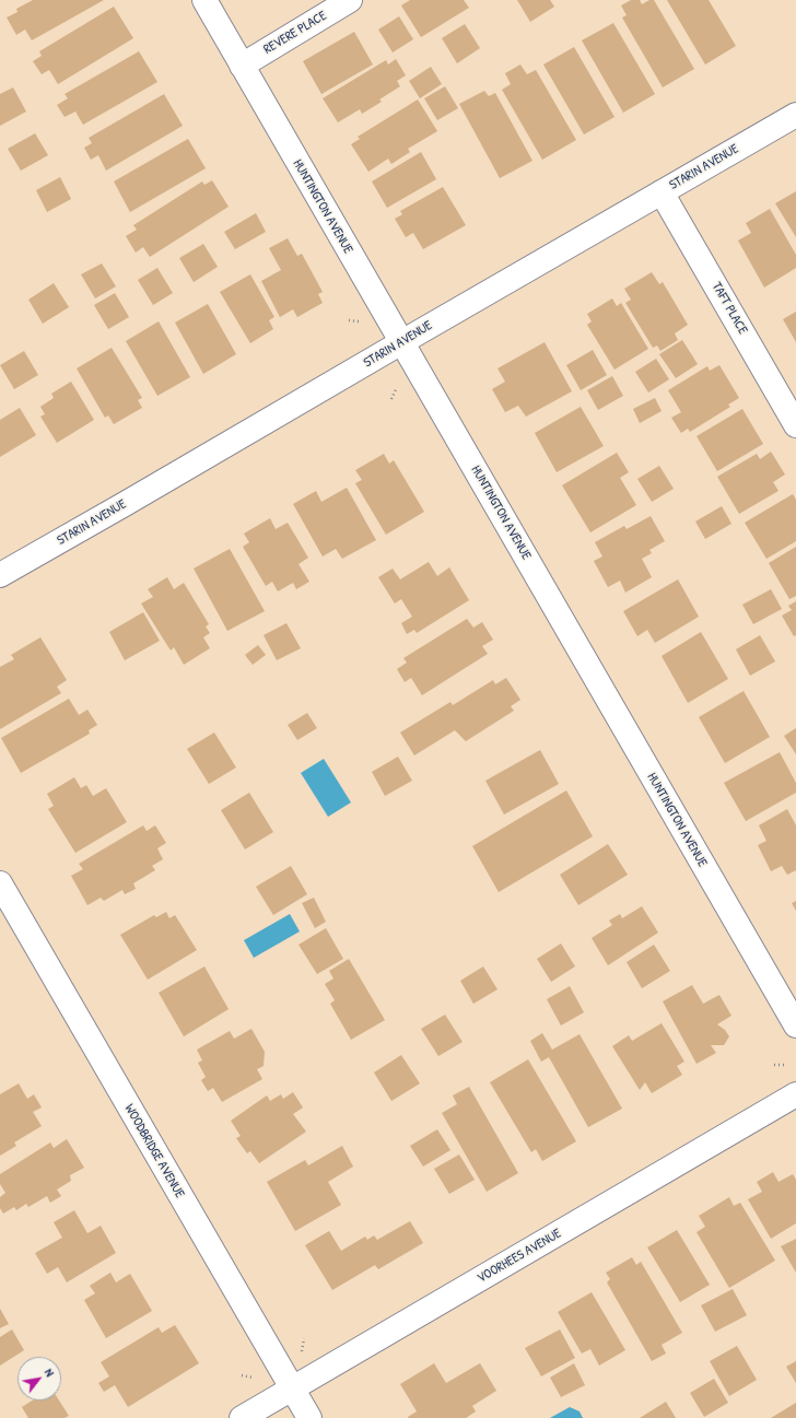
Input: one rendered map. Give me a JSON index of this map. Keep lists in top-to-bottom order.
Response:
{
  "streets": {
    "street": [
      "REVERE PLACE",
      "STARIN AVENUE",
      "HUNTINGTON AVENUE",
      "TAFT PLACE",
      "WOODBRIDGE AVENUE",
      "VOORHEES AVENUE"
    ]
  },
  "crossings": [
    ["REVERE PLACE", "HUNTINGTON AVENUE"],
    ["STARIN AVENUE", "HUNTINGTON AVENUE"],
    ["STARIN AVENUE", "TAFT PLACE"],
    ["WOODBRIDGE AVENUE", "VOORHEES AVENUE"]
  ],
  "north": "top right"
}
